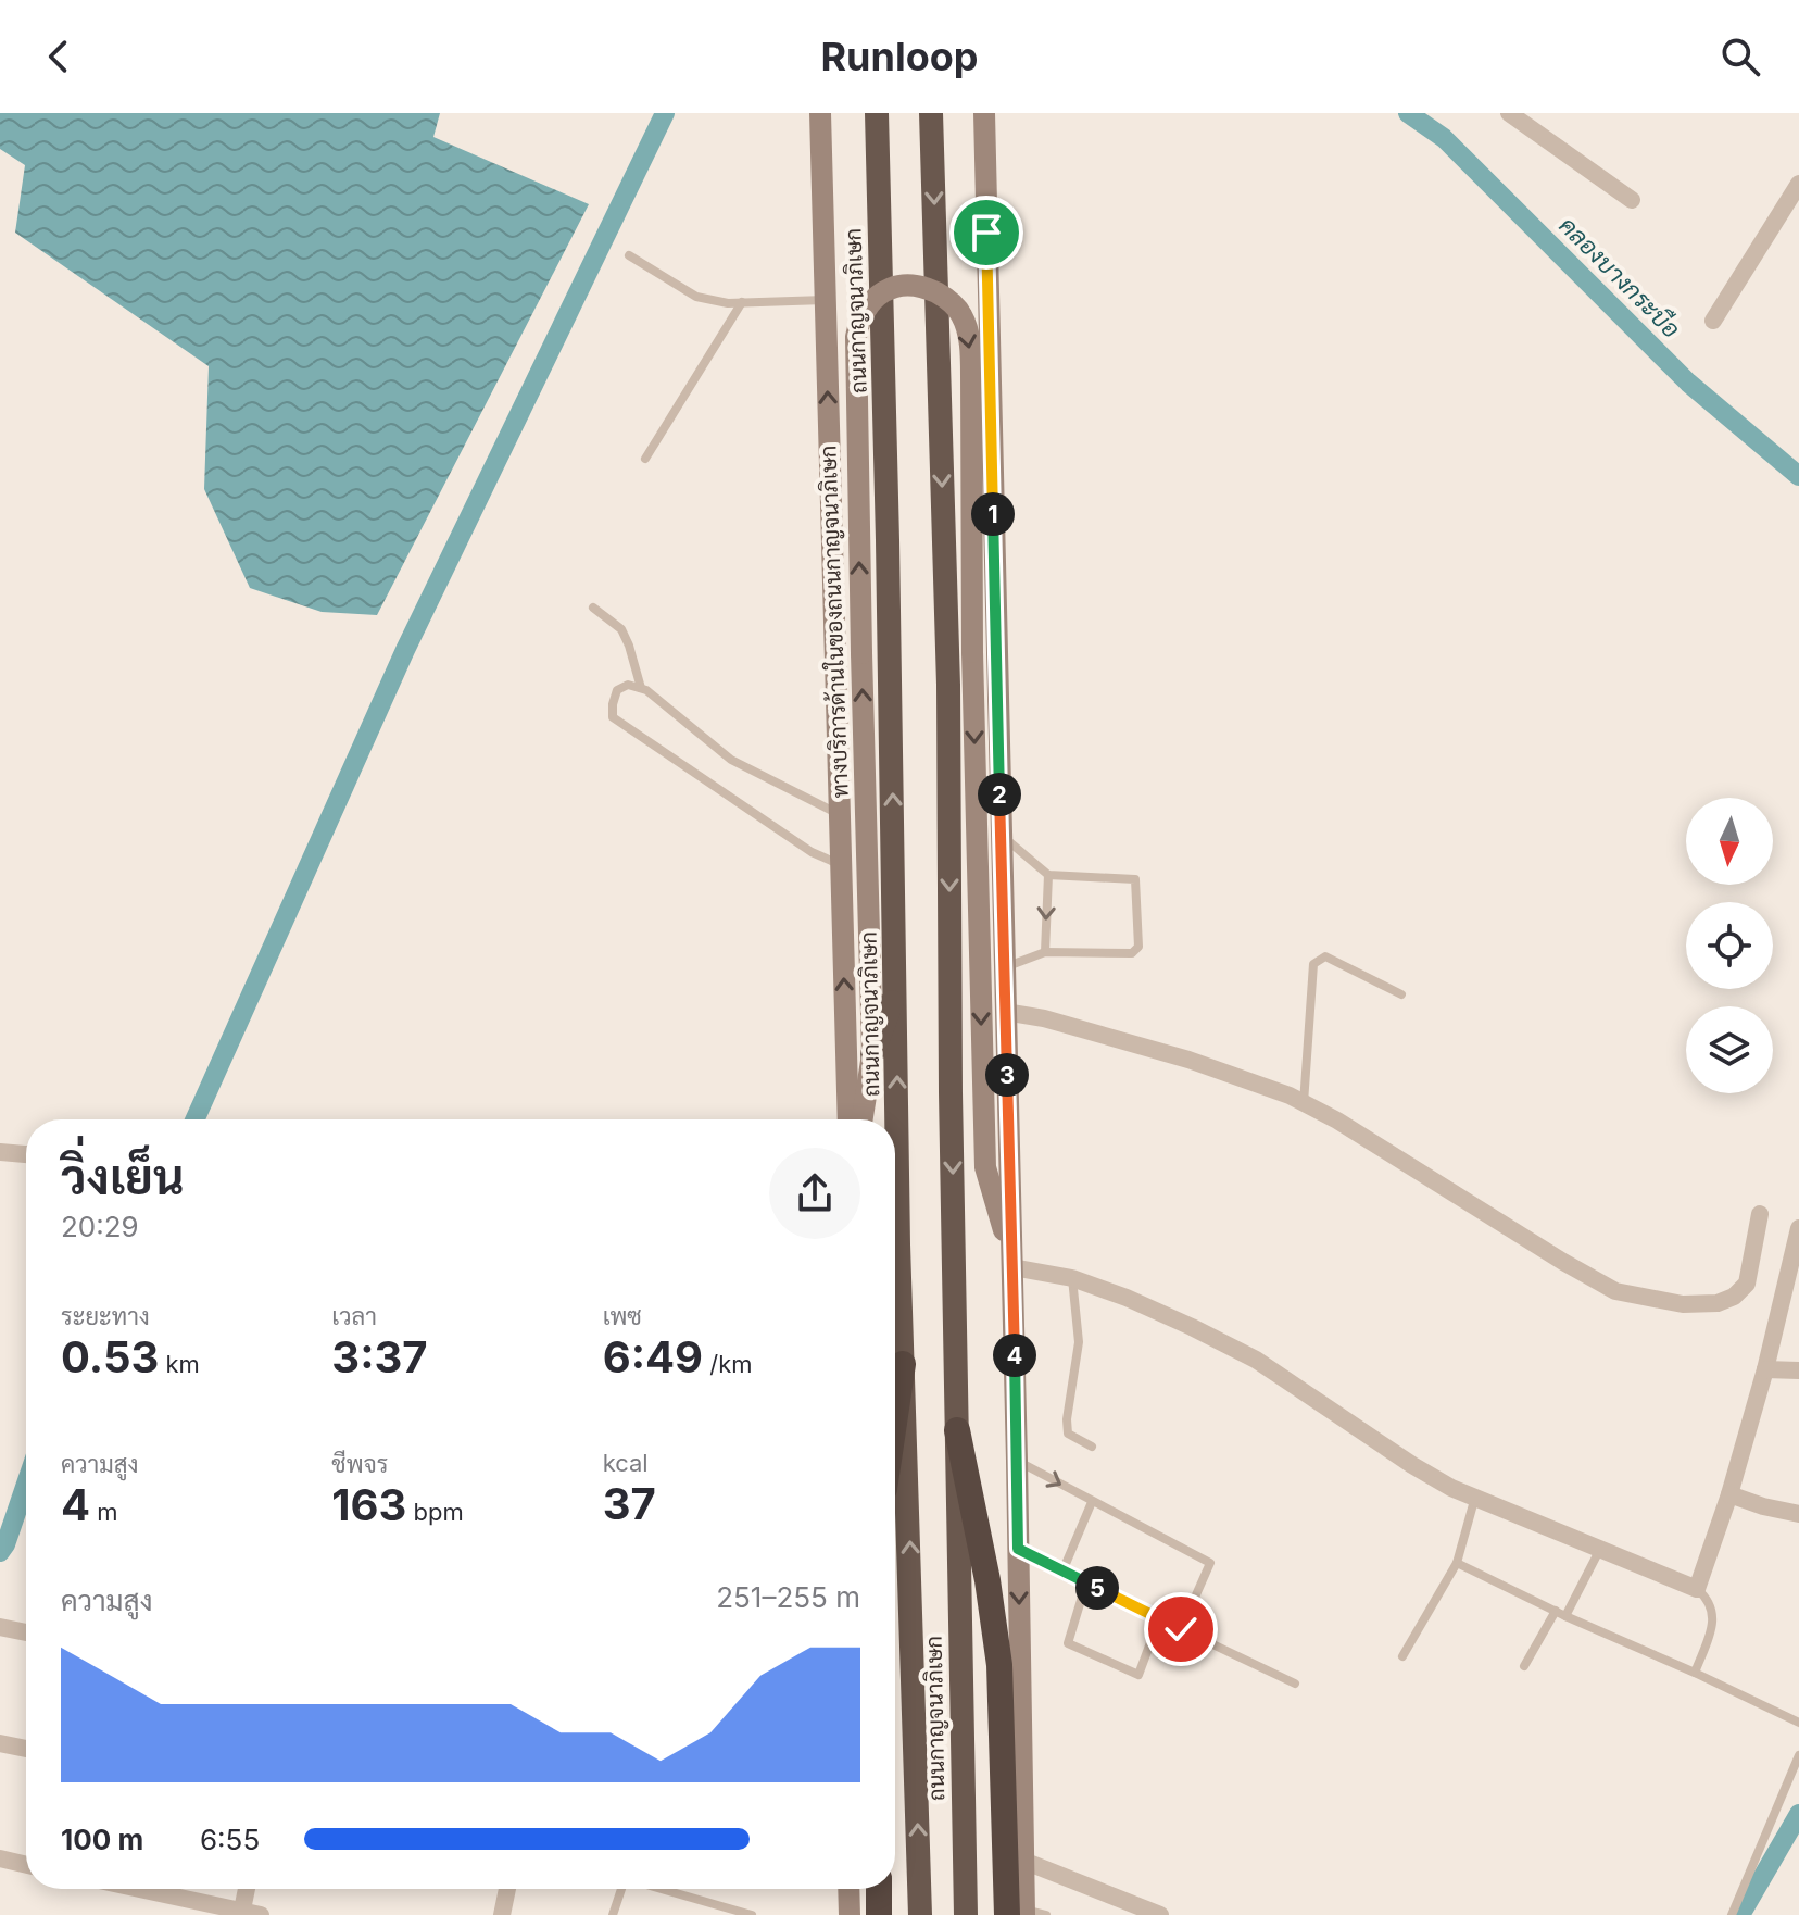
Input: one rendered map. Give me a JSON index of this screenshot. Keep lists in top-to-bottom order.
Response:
{
  "streets": {
    "highway": ["ถนนกาญจนาภิเษก"],
    "main road": ["ทางบริการด้านในของถนนกาญจนาภิเษก"]
  },
  "water": ["คลองบางกระบือ"],
  "north": "bottom",
  "page": {
    "header": "Runloop",
    "pins": [
      "1",
      "2",
      "3",
      "4",
      "5"
    ],
    "heading": ["วิ่งเย็น", "20:29"],
    "stats": [
      ["ระยะทาง", "0.53 km"],
      ["เวลา", "3:37"],
      ["เพซ", "6:49 /km"],
      ["ความสูง", "4 m"],
      ["ชีพจร", "163 bpm"],
      ["kcal", "37"]
    ],
    "chart": ["ความสูง", "251–255 m"],
    "list": [
      {
        "name": "100 m",
        "note": "6:55"
      }
    ]
  }
}
